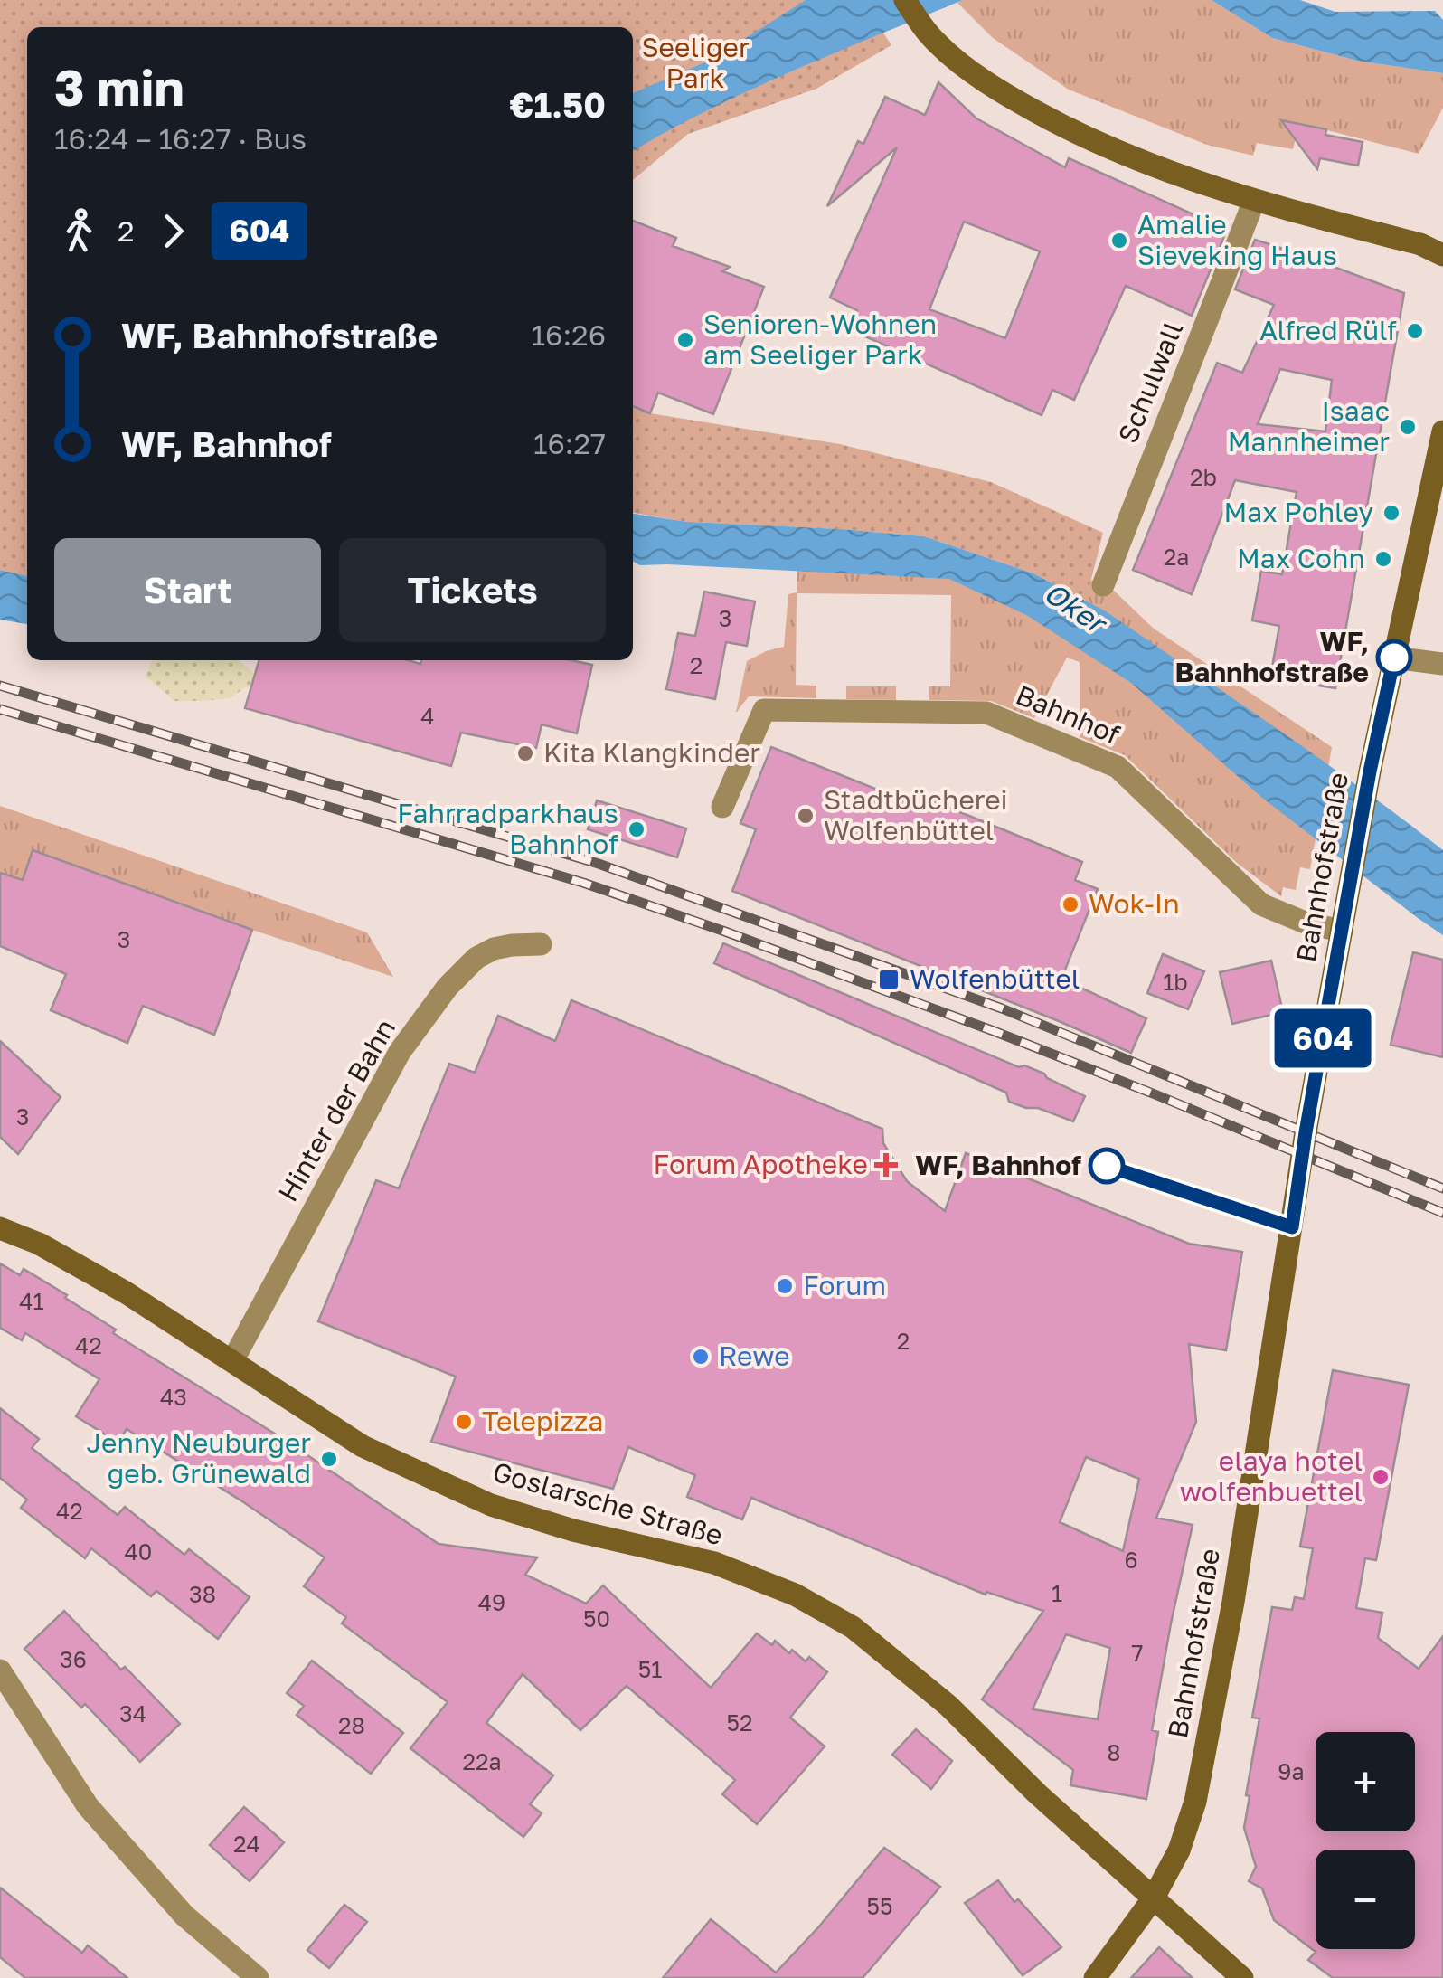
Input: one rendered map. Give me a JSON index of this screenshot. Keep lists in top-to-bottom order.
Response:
{
  "streets": {
    "street": [
      "Schulwall",
      "Bahnhof",
      "Bahnhofstraße",
      "Hinter der Bahn",
      "Goslarsche Straße"
    ]
  },
  "crossings": [
    ["Bahnhof", "Bahnhofstraße"],
    ["Bahnhofstraße", "Goslarsche Straße"],
    ["Hinter der Bahn", "Goslarsche Straße"]
  ],
  "water": ["Oker"],
  "parks": ["Seeliger Park"],
  "places": {
    "other": [
      "Amalie Sieveking Haus",
      "Alfred Rülf",
      "Senioren-Wohnen am Seeliger Park",
      "Isaac Mannheimer",
      "Max Pohley",
      "Max Cohn",
      "WF, Bahnhofstraße",
      "Kita Klangkinder",
      "Stadtbücherei Wolfenbüttel",
      "Fahrradparkhaus Bahnhof",
      "Wok-In",
      "WF, Bahnhof",
      "Forum",
      "Rewe",
      "Telepizza",
      "Jenny Neuburger geb. Grünewald",
      "elaya hotel wolfenbuettel"
    ],
    "transit": ["Wolfenbüttel"],
    "health": ["Forum Apotheke"]
  },
  "lines": ["bus line 604"],
  "house_numbers": [
    "2b",
    "2a",
    "3",
    "2",
    "4",
    "3",
    "1b",
    "3",
    "41",
    "2",
    "42",
    "43",
    "42",
    "40",
    "6",
    "1",
    "38",
    "49",
    "50",
    "7",
    "36",
    "51",
    "34",
    "52",
    "28",
    "8",
    "22a",
    "9a",
    "24",
    "55"
  ],
  "page": {
    "on_map": "604",
    "heading": ["3 min", "16:24 – 16:27 · Bus", "€1.50"],
    "legs": ["2", "604"],
    "list": [
      {
        "name": "WF, Bahnhofstraße",
        "value": "16:26"
      },
      {
        "name": "WF, Bahnhof",
        "value": "16:27"
      }
    ],
    "buttons": ["Start", "Tickets"],
    "map_buttons": ["+", "−"]
  }
}
